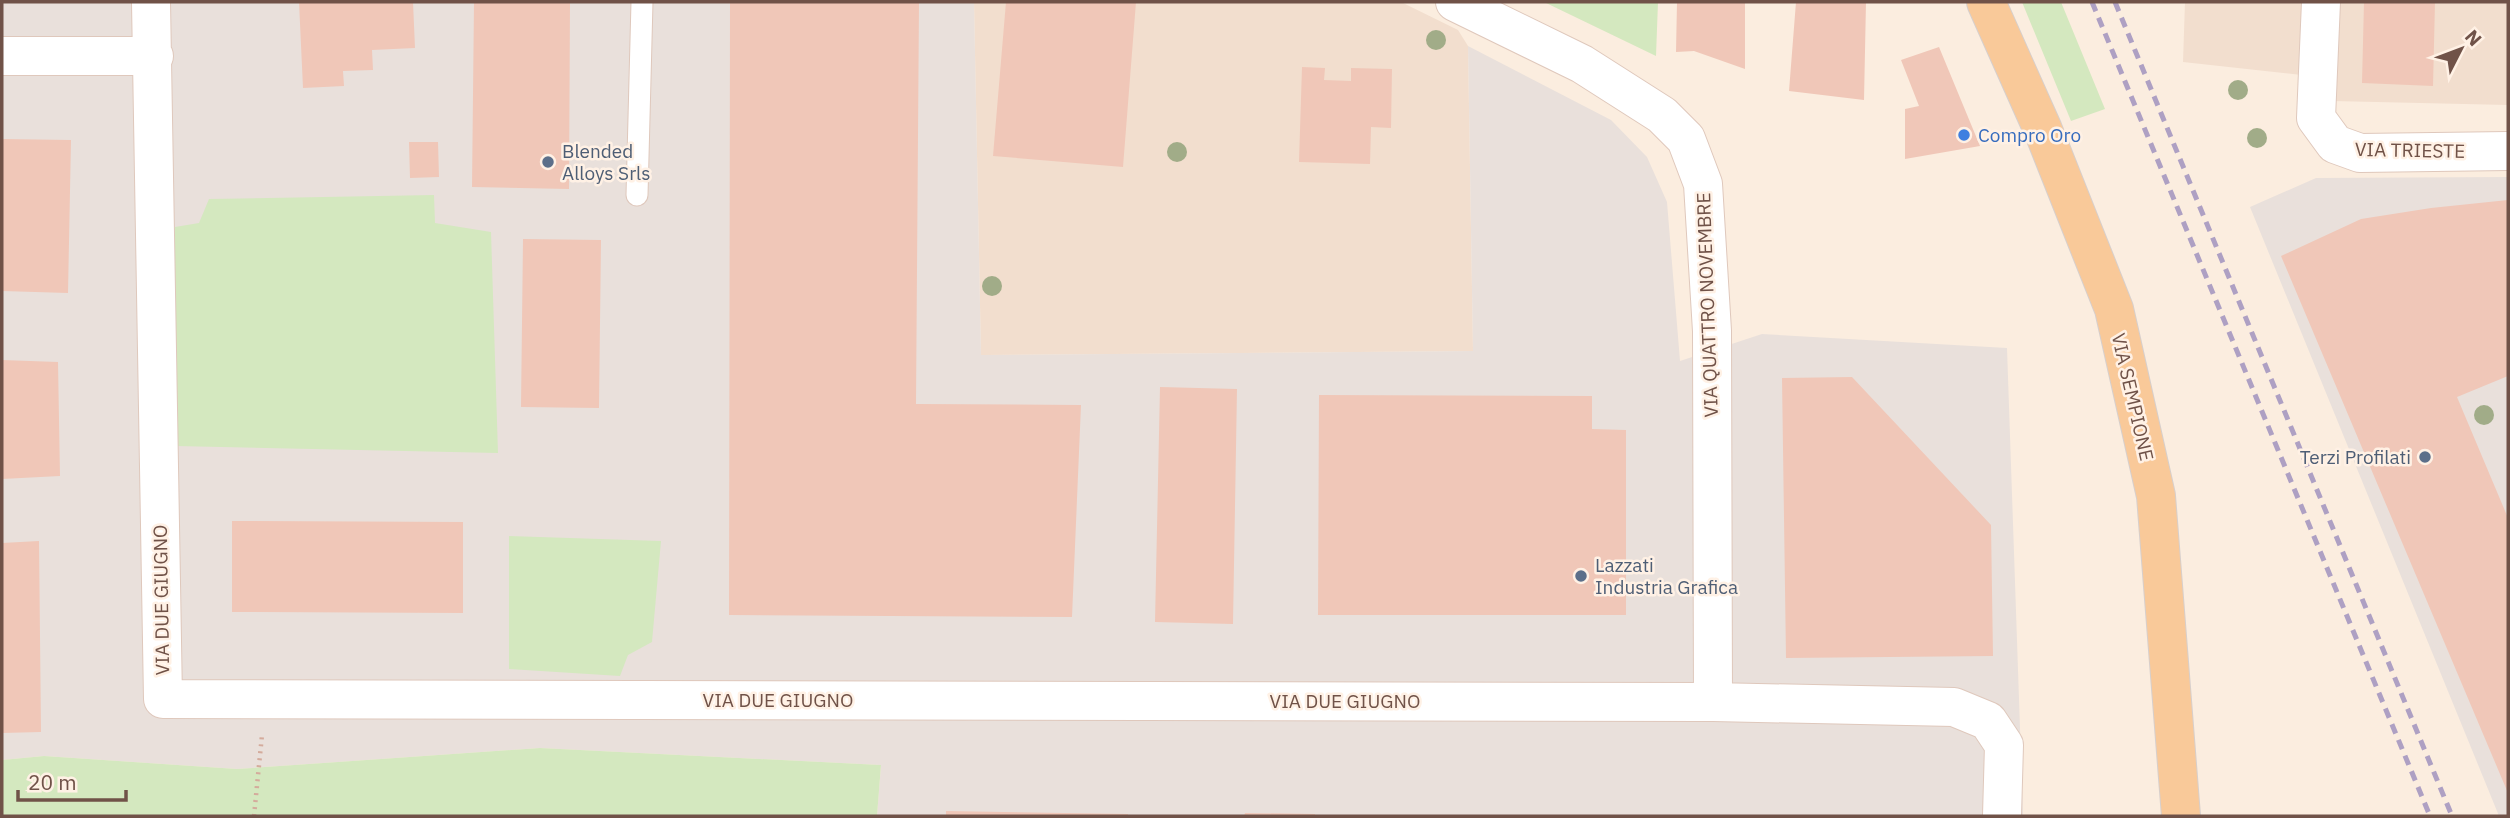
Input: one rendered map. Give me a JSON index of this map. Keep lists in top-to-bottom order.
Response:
{
  "streets": {
    "main road": ["VIA SEMPIONE"],
    "street": ["VIA TRIESTE", "VIA QUATTRO NOVEMBRE", "VIA DUE GIUGNO"]
  },
  "crossings": [
    ["VIA QUATTRO NOVEMBRE", "VIA DUE GIUGNO"]
  ],
  "places": [
    "Compro Oro",
    "Blended Alloys Srls",
    "Terzi Profilati",
    "Lazzati Industria Grafica"
  ],
  "scale_bar": "20 m",
  "north": "top right"
}
